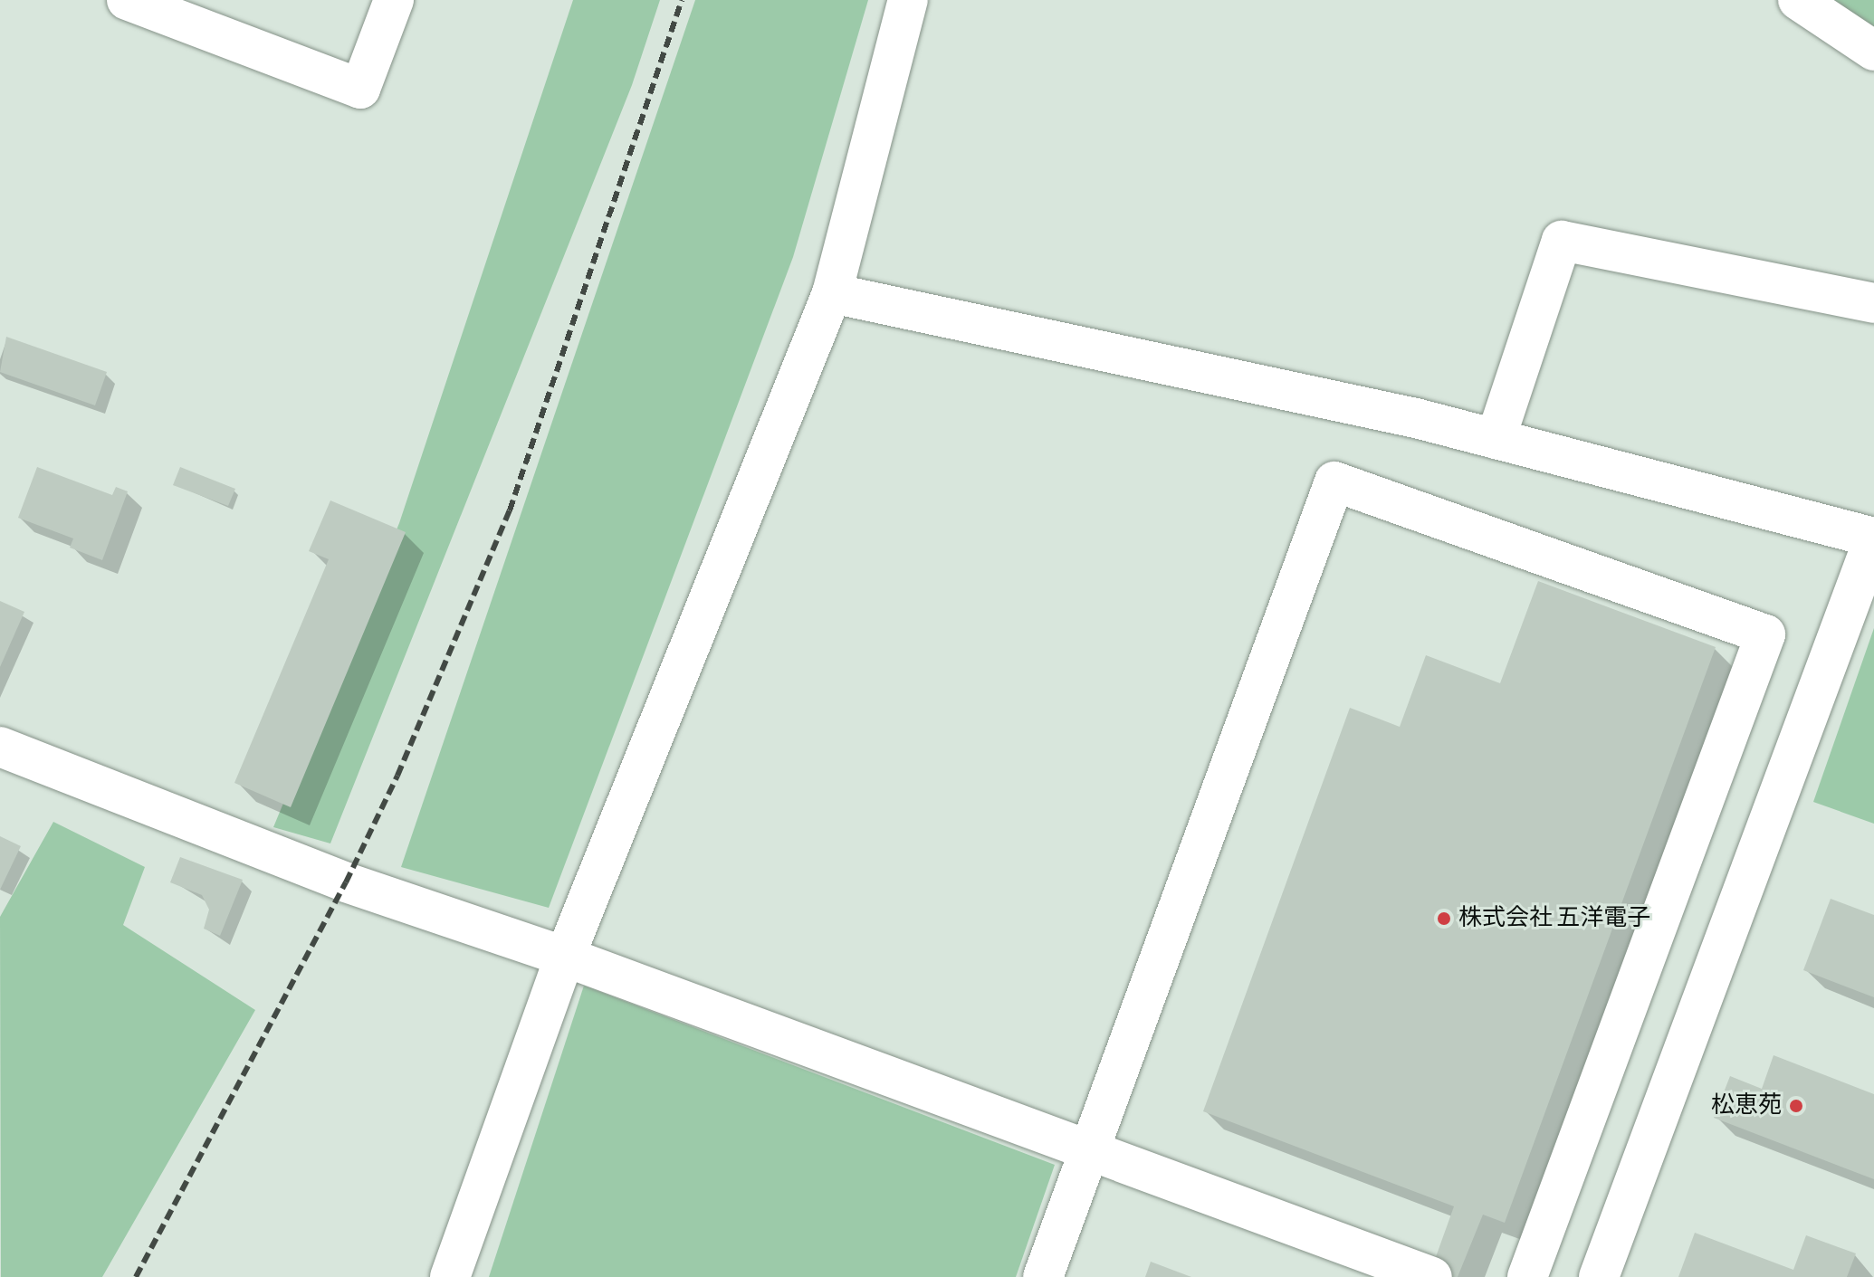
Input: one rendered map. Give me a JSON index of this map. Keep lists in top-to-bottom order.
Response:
{
  "places": ["株式会社 五洋電子", "松恵苑"]
}
